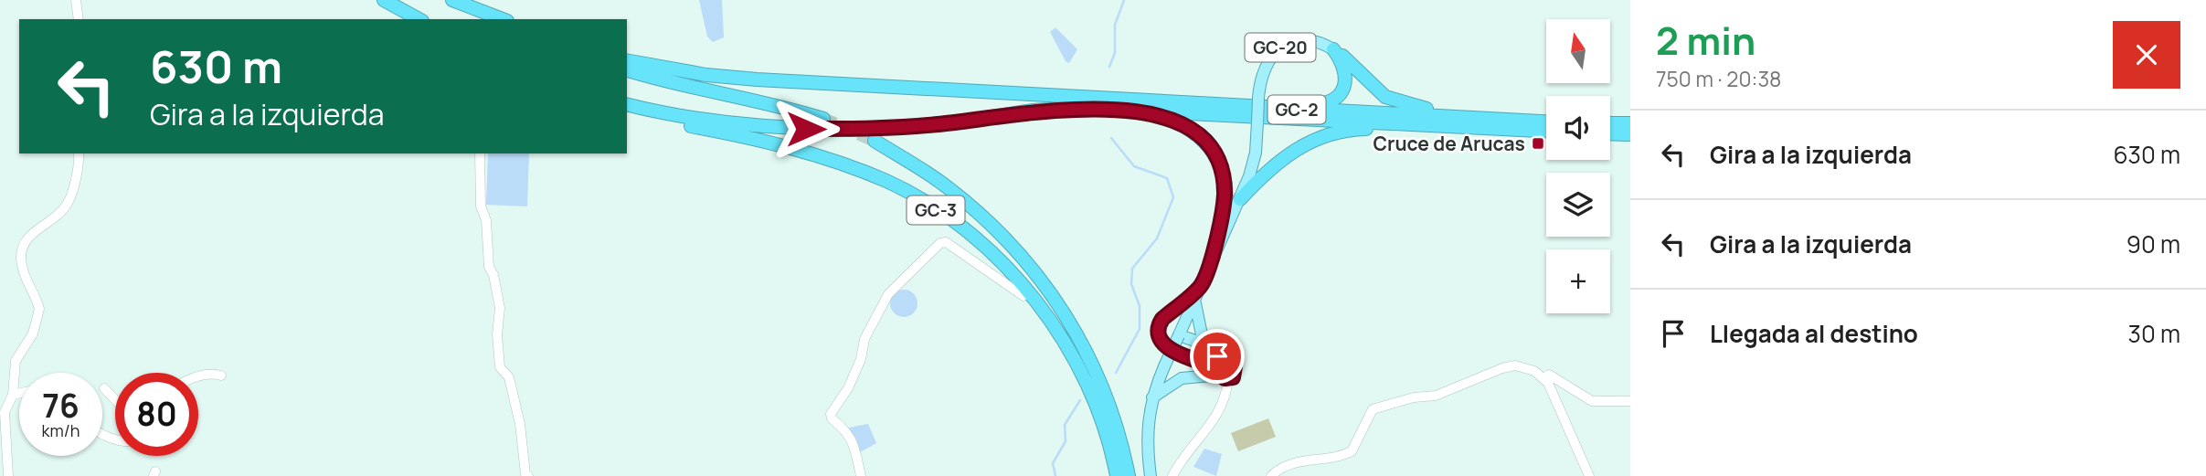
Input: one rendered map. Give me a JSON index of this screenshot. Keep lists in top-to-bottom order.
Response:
{
  "streets": {
    "highway": ["GC-2", "GC-3"],
    "main road": ["GC-20"]
  },
  "places": {
    "transit": ["Cruce de Arucas"]
  },
  "north": "top",
  "page": {
    "heading": ["2 min", "750 m · 20:38"],
    "map_buttons": "+",
    "turn": ["630 m", "Gira a la izquierda"],
    "list": [
      {
        "name": "Gira a la izquierda",
        "value": "630 m"
      },
      {
        "name": "Gira a la izquierda",
        "value": "90 m"
      },
      {
        "name": "Llegada al destino",
        "value": "30 m"
      }
    ],
    "speed": "76 km/h",
    "limit": "80"
  }
}
